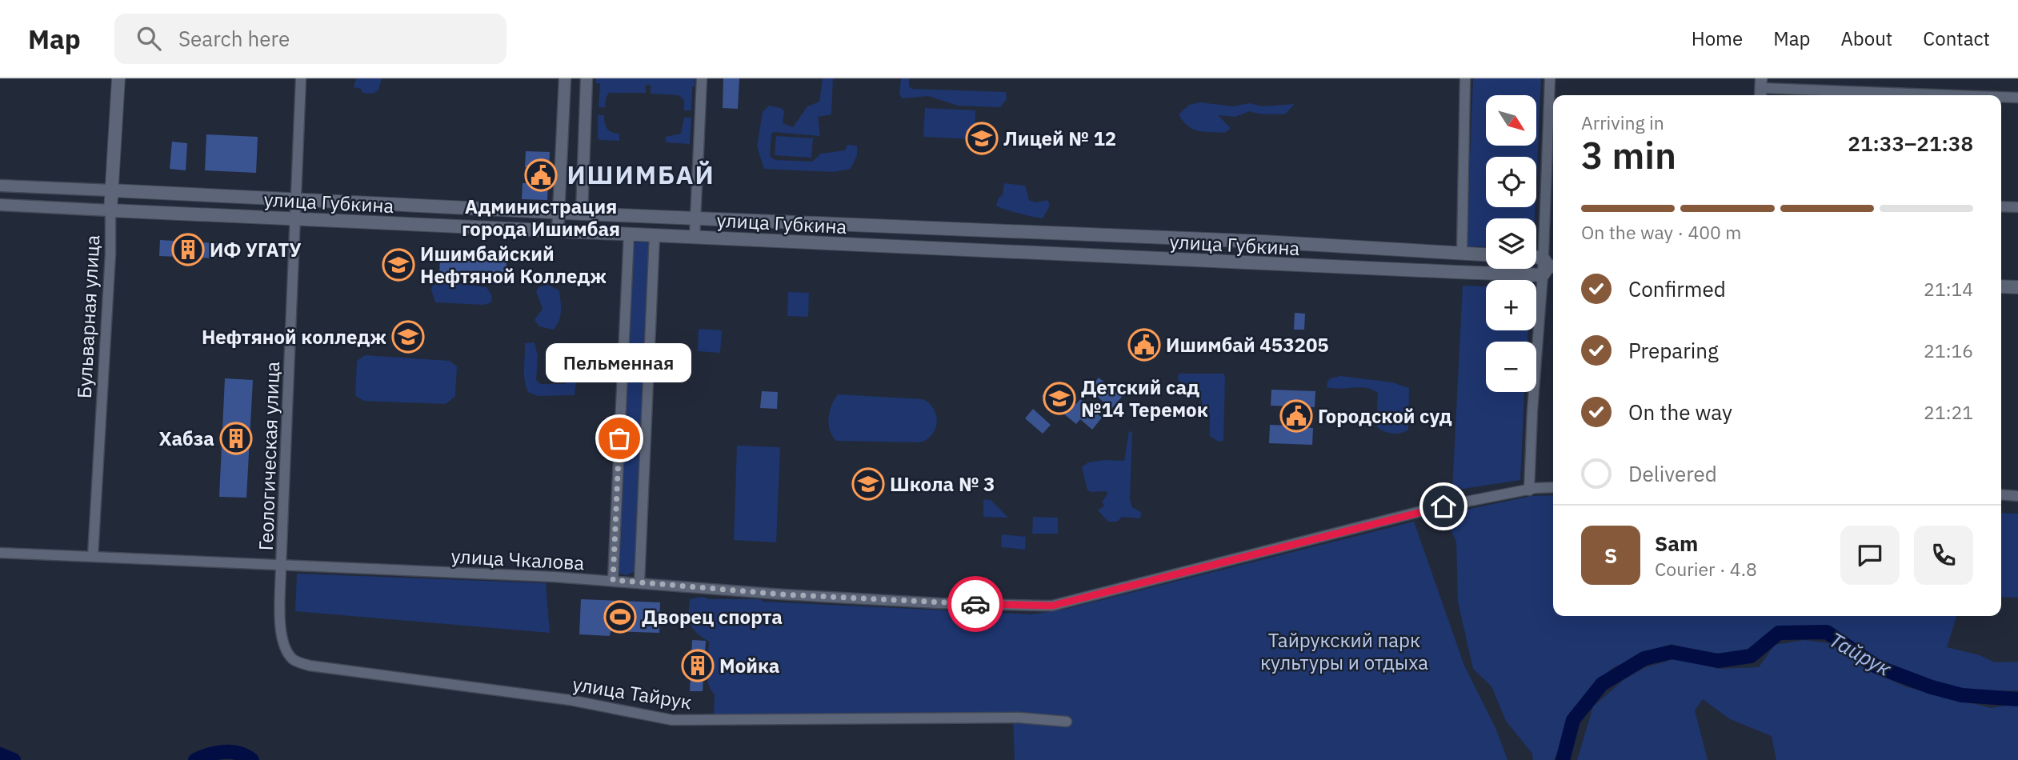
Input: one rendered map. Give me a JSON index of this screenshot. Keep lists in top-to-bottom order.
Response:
{
  "streets": {
    "main road": ["улица Губкина", "Бульварная улица"],
    "street": ["Геологическая улица", "улица Чкалова", "улица Тайрук"]
  },
  "crossings": [
    ["улица Губкина", "Бульварная улица"],
    ["улица Губкина", "Геологическая улица"],
    ["Бульварная улица", "улица Чкалова"],
    ["Геологическая улица", "улица Чкалова"],
    ["Геологическая улица", "улица Тайрук"],
    ["улица Чкалова", "улица Тайрук"]
  ],
  "districts": ["ИШИМБАЙ"],
  "water": ["Тайрук"],
  "parks": ["Тайрукский парк культуры и отдыха"],
  "places": {
    "school or university": [
      "Лицей № 12",
      "Ишимбайский Нефтяной Колледж",
      "Нефтяной колледж",
      "Детский сад №14 Теремок",
      "Школа № 3"
    ],
    "public building": ["Администрация города Ишимбая", "Ишимбай 453205", "Городской суд"],
    "building": ["ИФ УГАТУ", "Хабза", "Мойка"],
    "other": ["Пельменная"],
    "sports": ["Дворец спорта"]
  },
  "north": "bottom right",
  "page": {
    "header": "Map",
    "search": "Search here",
    "nav": [
      "Home",
      "Map",
      "About",
      "Contact"
    ],
    "map_buttons": ["+", "−"],
    "heading": ["3 min", "Arriving in", "21:33–21:38"],
    "panel": ["Sam", "Courier · 4.8"],
    "bar": "On the way · 400 m",
    "list": [
      ["Confirmed", "21:14"],
      ["Preparing", "21:16"],
      ["On the way", "21:21"],
      "Delivered"
    ],
    "bubble": "Пельменная",
    "round": "S"
  }
}
